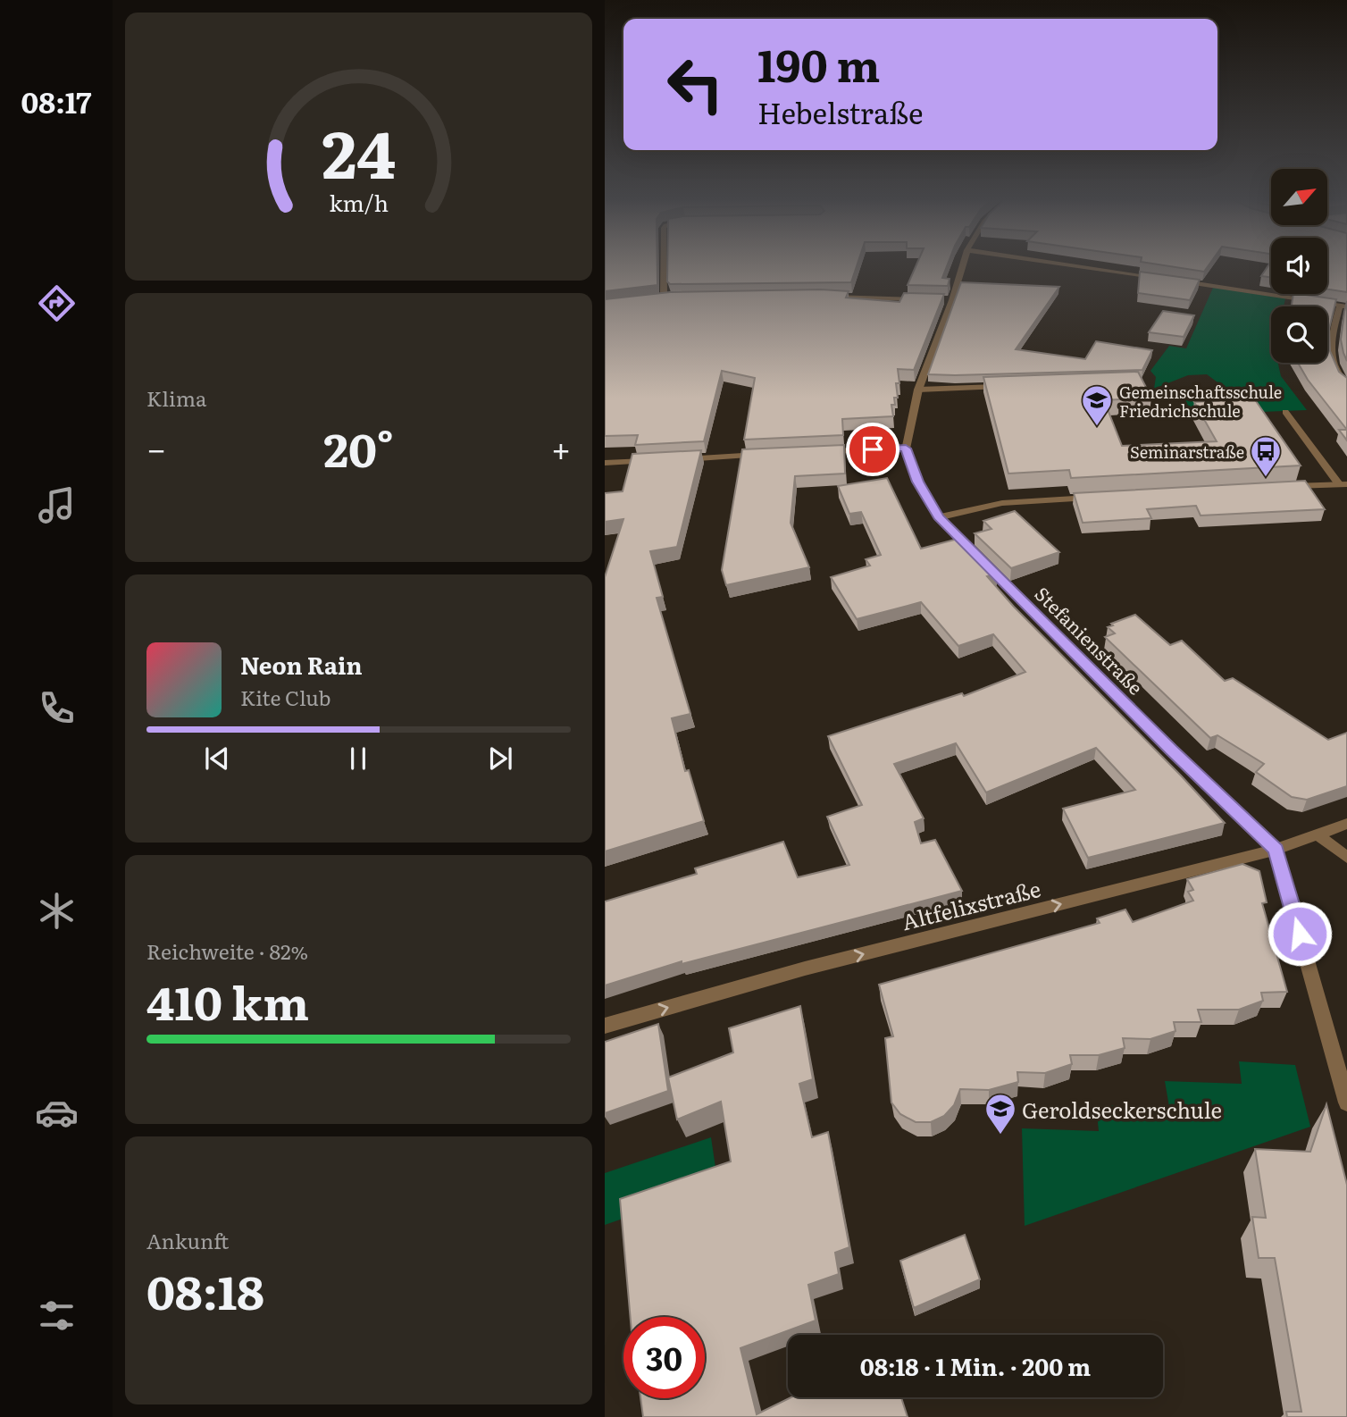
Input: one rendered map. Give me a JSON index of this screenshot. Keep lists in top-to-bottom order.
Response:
{
  "streets": {
    "street": ["Stefanienstraße", "Altfelixstraße"]
  },
  "crossings": [
    ["Stefanienstraße", "Altfelixstraße"]
  ],
  "one_way": ["Altfelixstraße"],
  "places": {
    "school or university": ["Gemeinschaftsschule Friedrichschule", "Geroldseckerschule"],
    "bus stop": ["Seminarstraße"]
  },
  "north": "top right",
  "page": {
    "tabs": "08:17",
    "turn": ["190 m", "Hebelstraße"],
    "tile": [
      "Klima",
      ["Reichweite · 82%", "410 km"],
      ["Ankunft", "08:18"]
    ],
    "heat": ["−", "20°", "+"],
    "song": ["Neon Rain", "Kite Club"],
    "limit": "30",
    "trip": "08:18 · 1 Min. · 200 m",
    "gauge": ["24", "km/h"]
  }
}
